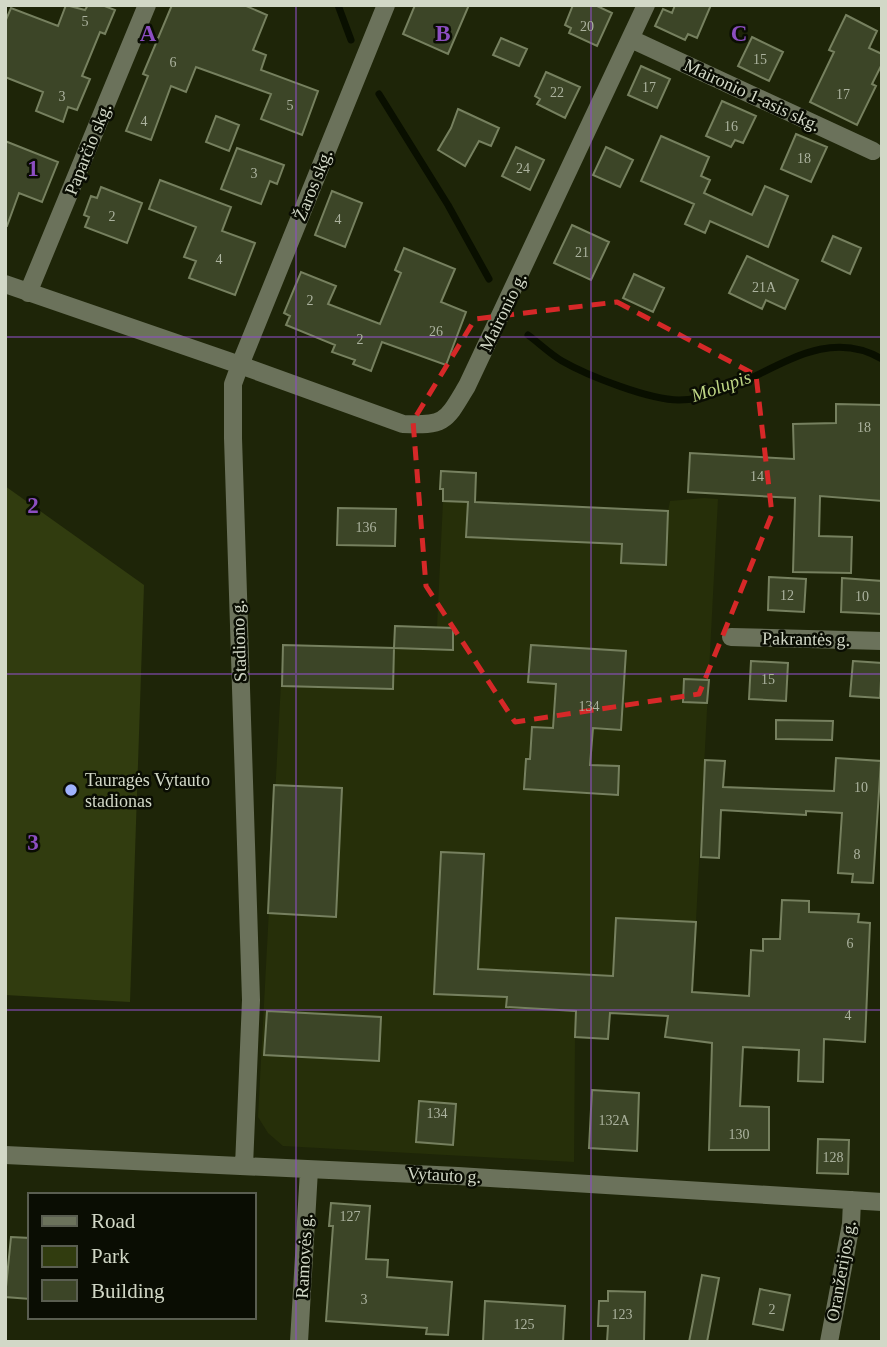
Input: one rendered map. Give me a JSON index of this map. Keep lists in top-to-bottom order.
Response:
{
  "streets": {
    "street": [
      "Maironio 1-asis skg.",
      "Paparčio skg.",
      "Žaros skg.",
      "Maironio g.",
      "Pakrantės g.",
      "Stadiono g.",
      "Vytauto g.",
      "Ramovės g.",
      "Oranžerijos g."
    ]
  },
  "crossings": [
    ["Maironio 1-asis skg.", "Maironio g."],
    ["Žaros skg.", "Maironio g."],
    ["Žaros skg.", "Stadiono g."],
    ["Maironio g.", "Stadiono g."],
    ["Stadiono g.", "Vytauto g."],
    ["Vytauto g.", "Ramovės g."],
    ["Vytauto g.", "Oranžerijos g."]
  ],
  "water": ["Molupis"],
  "places": ["Tauragės Vytauto stadionas"],
  "house_numbers": [
    "5",
    "20",
    "15",
    "6",
    "17",
    "22",
    "17",
    "3",
    "5",
    "4",
    "16",
    "18",
    "24",
    "3",
    "2",
    "4",
    "21",
    "4",
    "21A",
    "2",
    "26",
    "2",
    "18",
    "14",
    "136",
    "12",
    "10",
    "15",
    "134",
    "10",
    "8",
    "6",
    "4",
    "134",
    "132A",
    "130",
    "128",
    "127",
    "3",
    "2",
    "123",
    "125"
  ],
  "legend": ["Road", "Park", "Building"],
  "grid": {
    "columns": ["A", "B", "C"],
    "rows": ["1", "2", "3"]
  }
}
